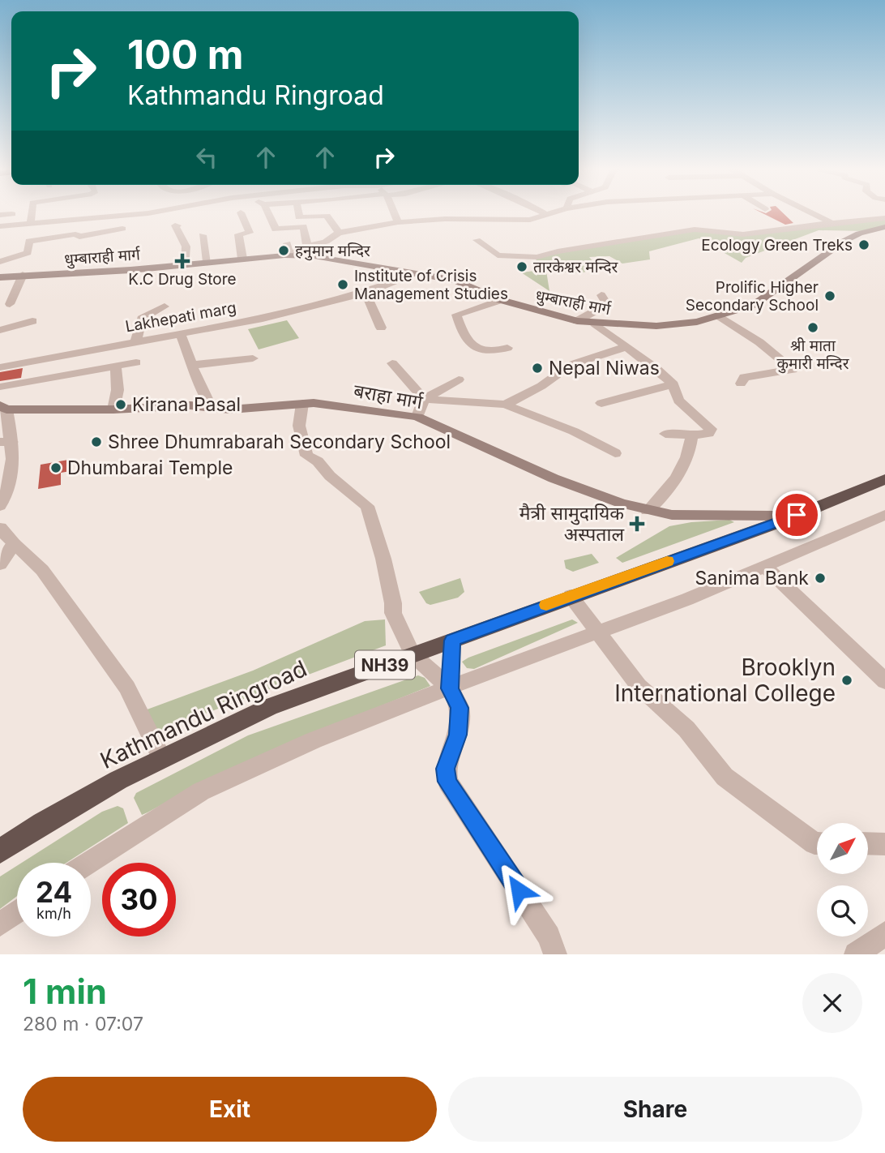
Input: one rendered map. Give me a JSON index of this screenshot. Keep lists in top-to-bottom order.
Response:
{
  "streets": {
    "highway": ["NH39", "Kathmandu Ringroad"],
    "main road": ["धुम्बाराही मार्ग", "बराहा मार्ग"],
    "street": ["Lakhepati marg"]
  },
  "crossings": [
    ["धुम्बाराही मार्ग", "Lakhepati marg"],
    ["बराहा मार्ग", "Kathmandu Ringroad"]
  ],
  "places": {
    "other": [
      "Ecology Green Treks",
      "हनुमान मन्दिर",
      "तारकेश्वर मन्दिर",
      "Institute of Crisis Management Studies",
      "Prolific Higher Secondary School",
      "श्री माता कुमारी मन्दिर",
      "Nepal Niwas",
      "Kirana Pasal",
      "Shree Dhumrabarah Secondary School",
      "Dhumbarai Temple",
      "Sanima Bank",
      "Brooklyn International College"
    ],
    "health": ["K.C Drug Store", "मैत्री सामुदायिक अस्पताल"]
  },
  "north": "top right",
  "page": {
    "turn": ["100 m", "Kathmandu Ringroad"],
    "speed": "24 km/h",
    "limit": "30",
    "heading": ["1 min", "280 m · 07:07"],
    "buttons": ["Exit", "Share"]
  }
}
